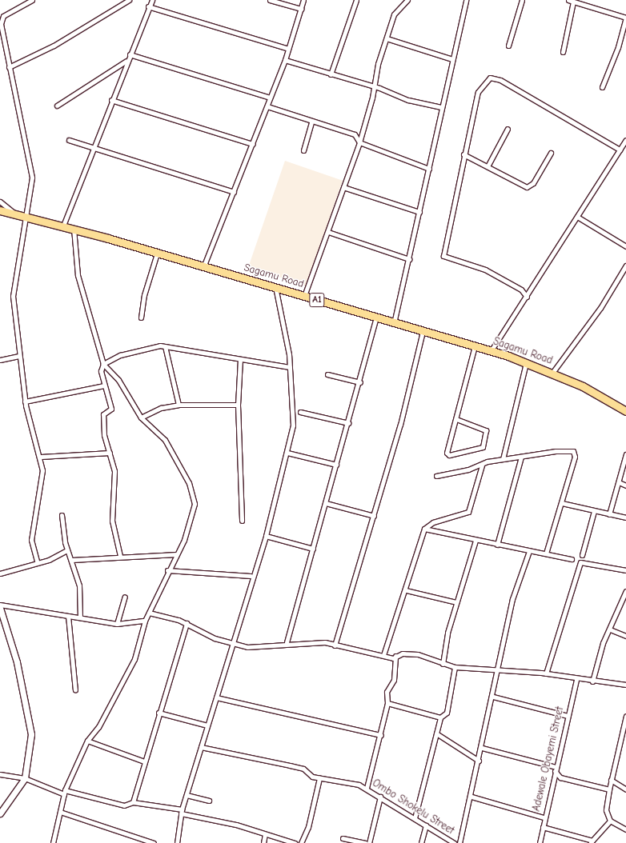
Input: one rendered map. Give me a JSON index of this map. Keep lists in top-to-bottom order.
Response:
{
  "streets": {
    "highway": ["Sagamu Road", "A1"],
    "street": ["Adewale Obayemi Street", "Ombo Shokelu Street"]
  }
}
